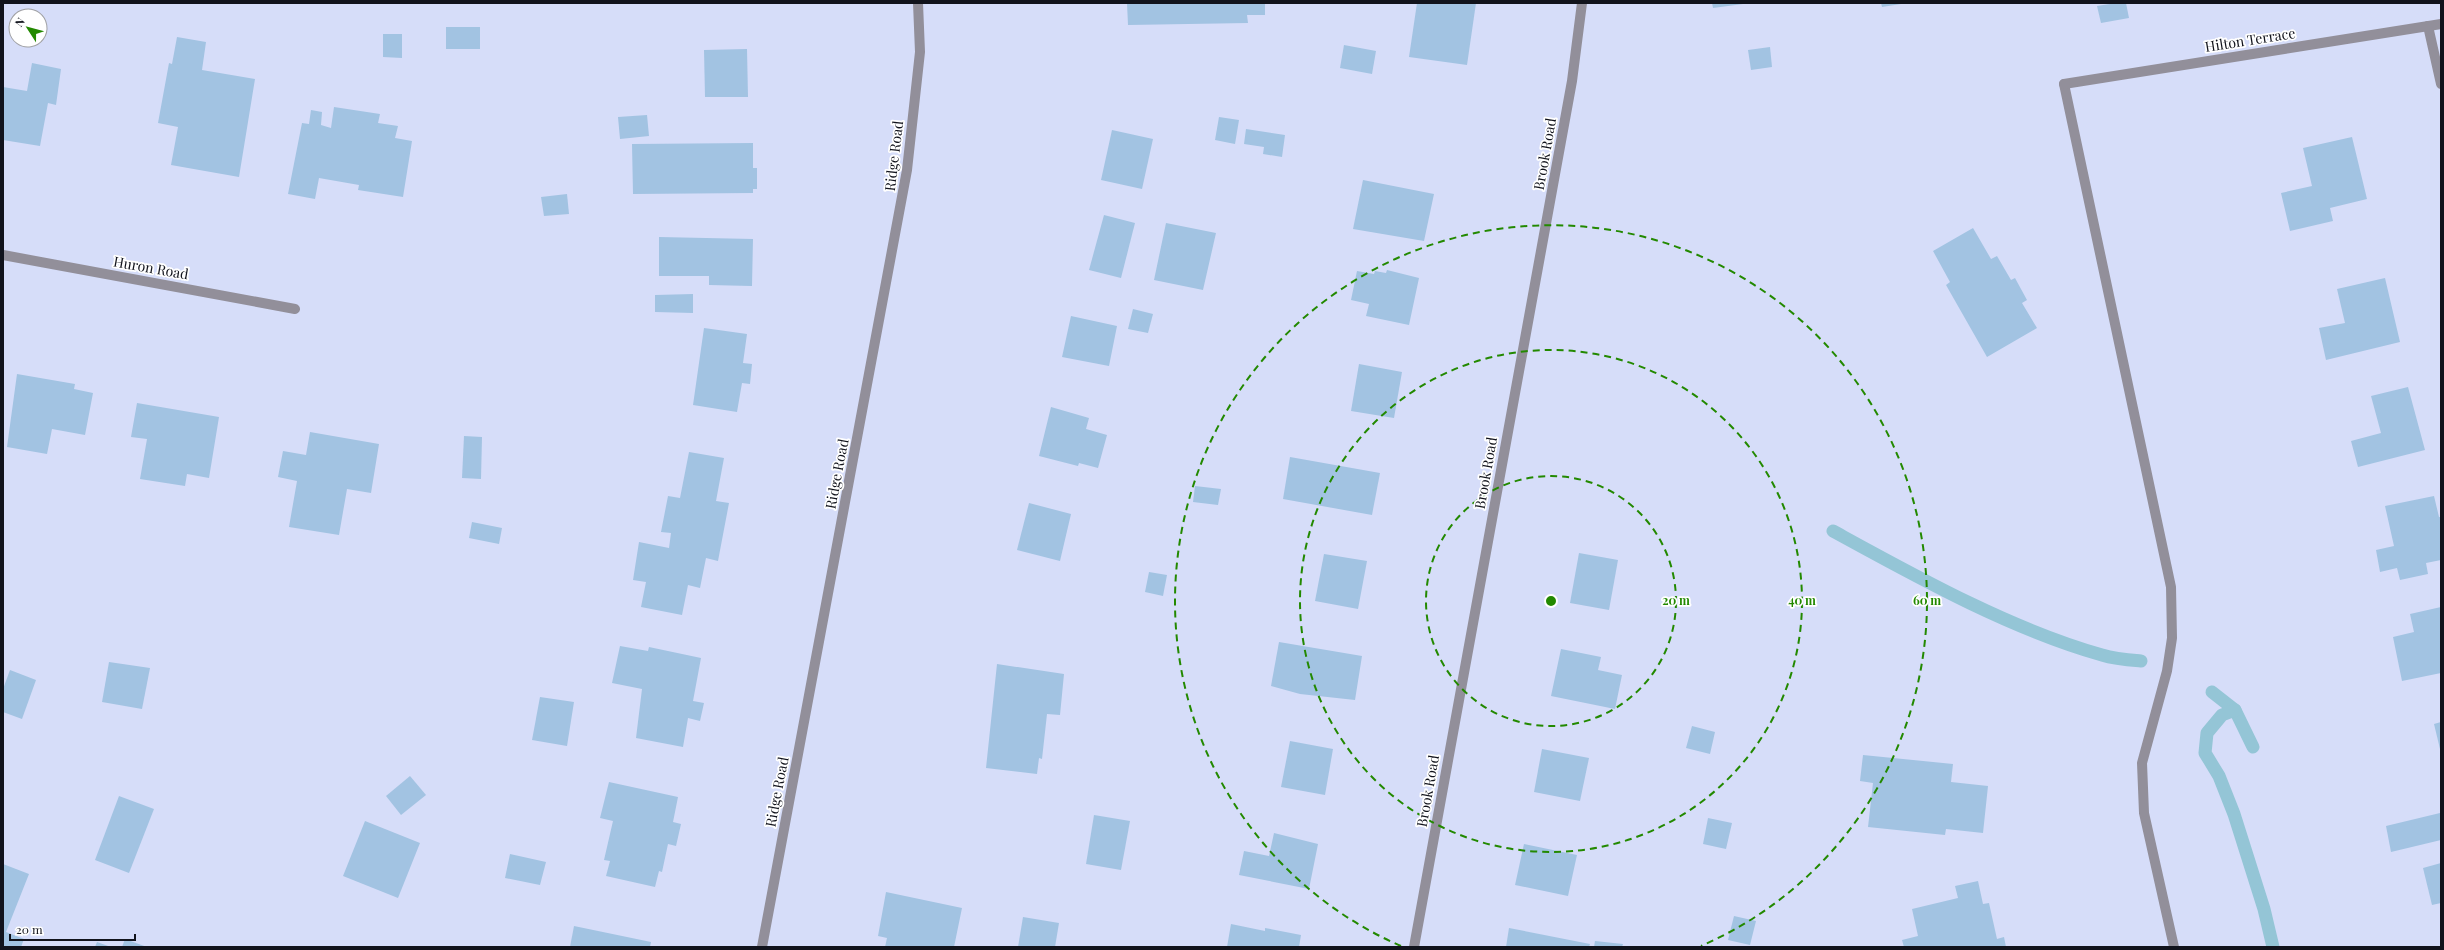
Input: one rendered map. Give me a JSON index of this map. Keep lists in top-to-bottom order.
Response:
{
  "streets": {
    "street": [
      "Hilton Terrace",
      "Brook Road",
      "Ridge Road",
      "Huron Road"
    ]
  },
  "scale_bar": "20 m",
  "north": "top left",
  "rings": ["20 m", "40 m", "60 m"]
}
